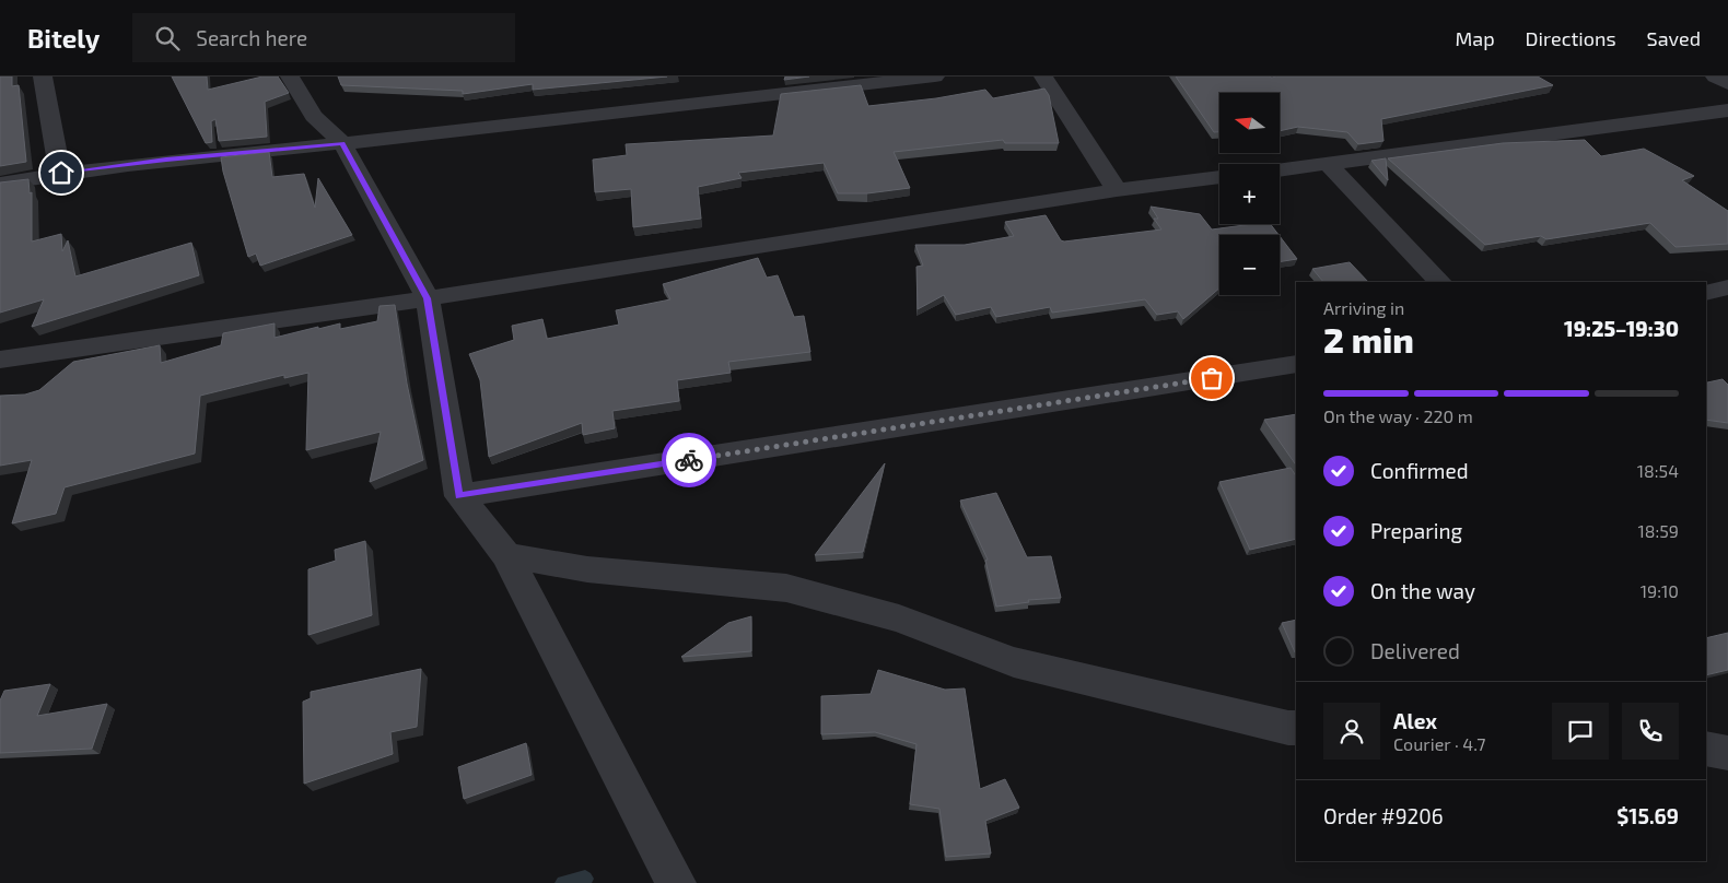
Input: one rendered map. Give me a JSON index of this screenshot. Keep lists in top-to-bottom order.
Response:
{
  "north": "left",
  "page": {
    "header": "Bitely",
    "search": "Search here",
    "nav": ["Map", "Directions", "Saved"],
    "map_buttons": ["+", "−"],
    "heading": ["2 min", "Arriving in", "19:25–19:30"],
    "panel": [
      "Alex",
      "Courier · 4.7",
      "Order #9206",
      "$15.69"
    ],
    "bar": "On the way · 220 m",
    "list": [
      ["Confirmed", "18:54"],
      ["Preparing", "18:59"],
      ["On the way", "19:10"],
      "Delivered"
    ]
  }
}
